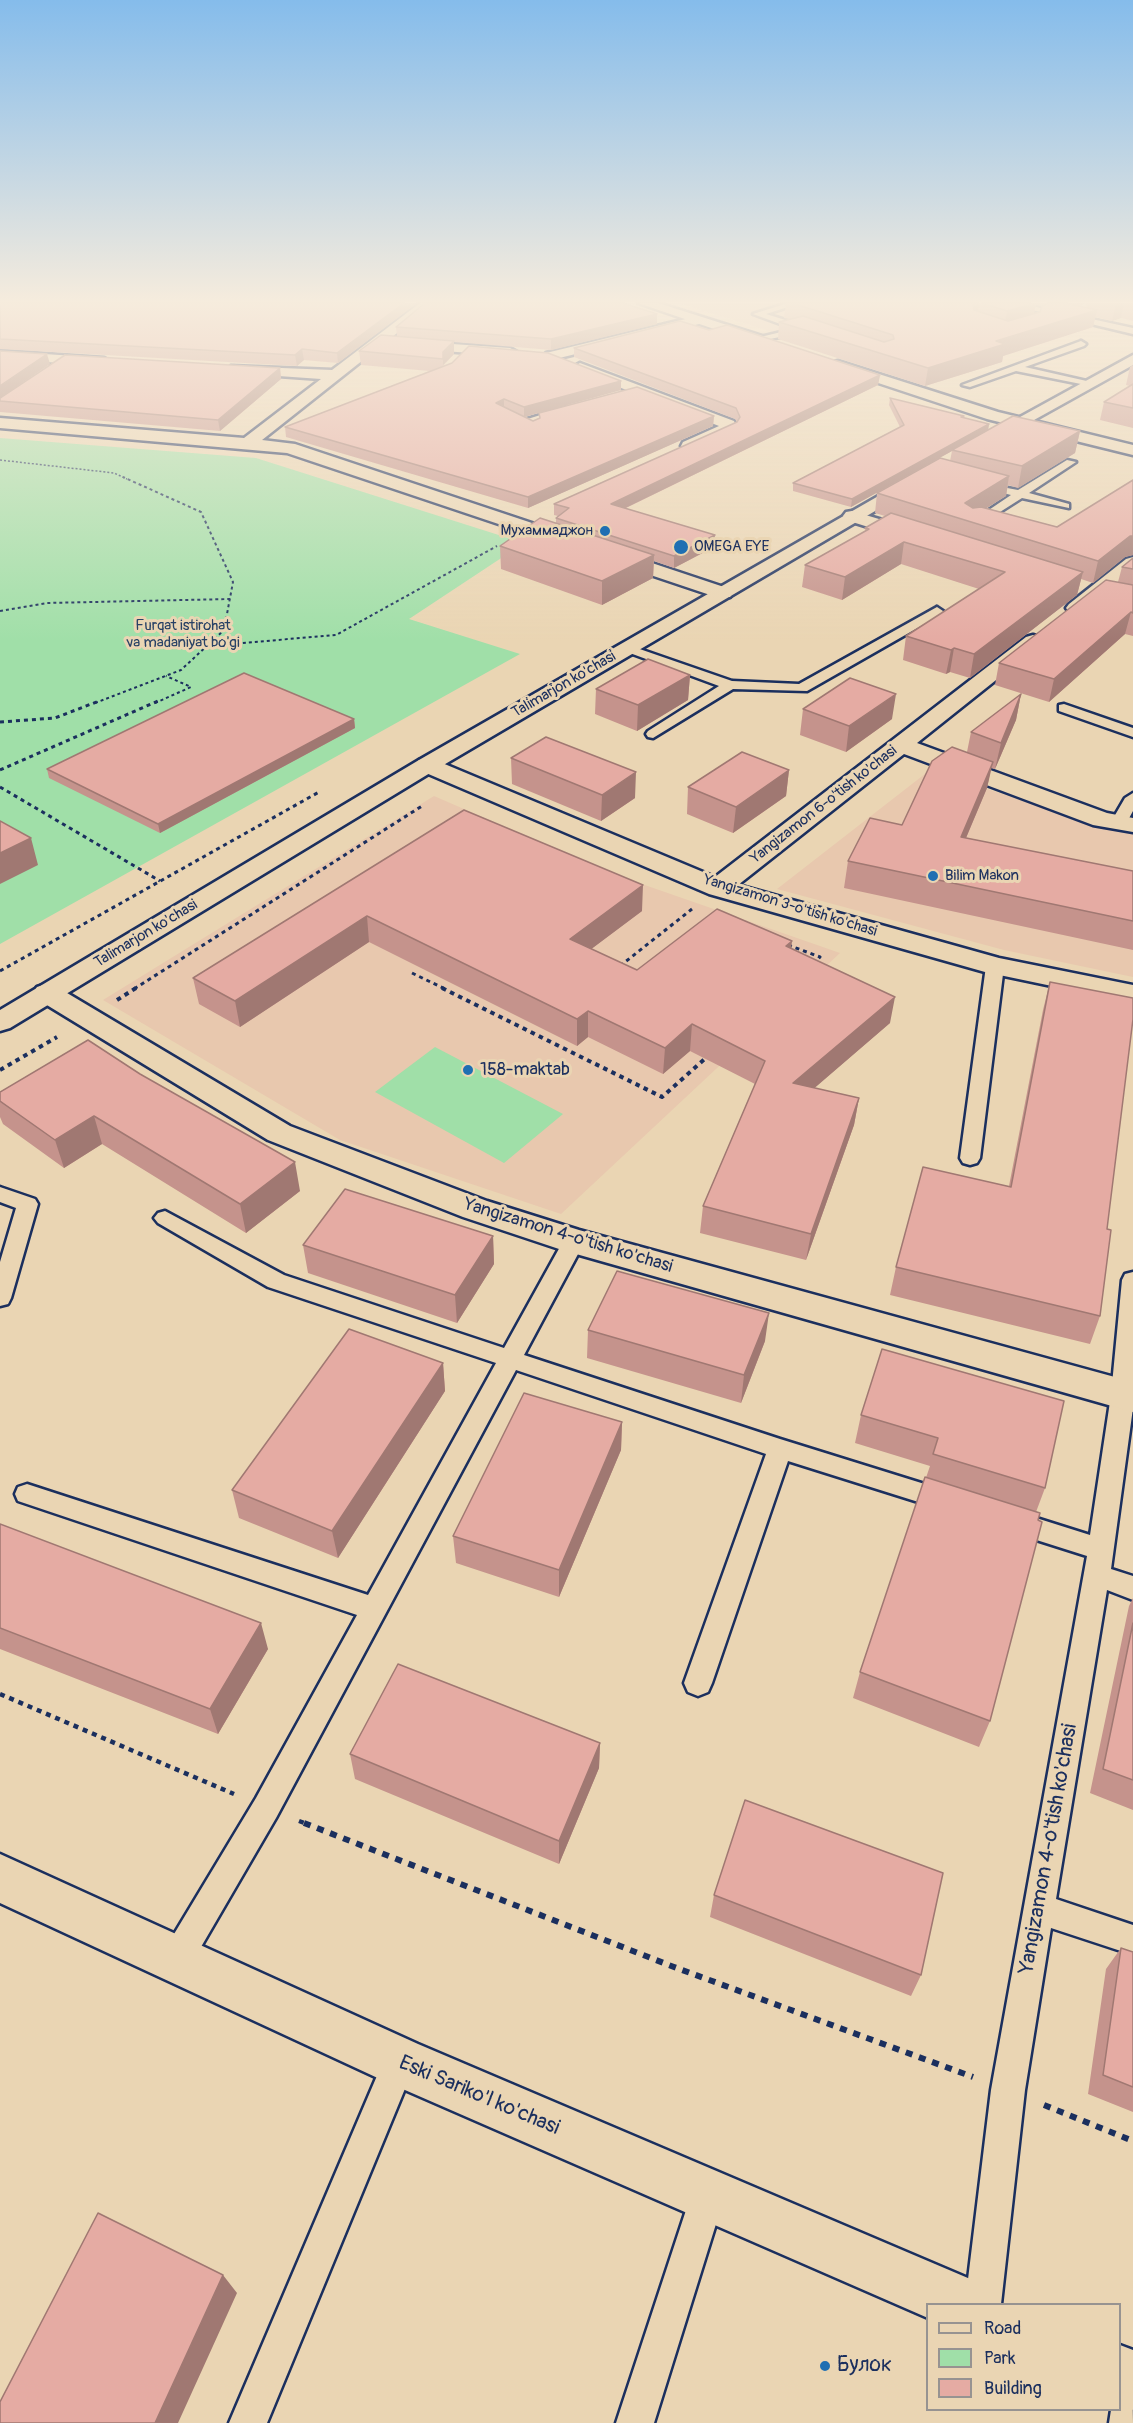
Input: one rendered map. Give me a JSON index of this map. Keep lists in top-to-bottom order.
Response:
{
  "streets": {
    "street": [
      "Talimarjon ko'chasi",
      "Yangizamon 6-o'tish ko'chasi",
      "Yangizamon 3-o'tish ko'chasi",
      "Yangizamon 4-o'tish ko'chasi",
      "Eski Sariko'l ko'chasi"
    ]
  },
  "crossings": [
    ["Talimarjon ko'chasi", "Yangizamon 3-o'tish ko'chasi"],
    ["Talimarjon ko'chasi", "Yangizamon 4-o'tish ko'chasi"],
    ["Yangizamon 6-o'tish ko'chasi", "Yangizamon 3-o'tish ko'chasi"]
  ],
  "parks": ["Furqat istirohat va madaniyat bo'gi"],
  "places": [
    "Мухаммаджон",
    "OMEGA EYE",
    "Bilim Makon",
    "158-maktab",
    "Булок"
  ],
  "legend": ["Road", "Park", "Building"]
}
